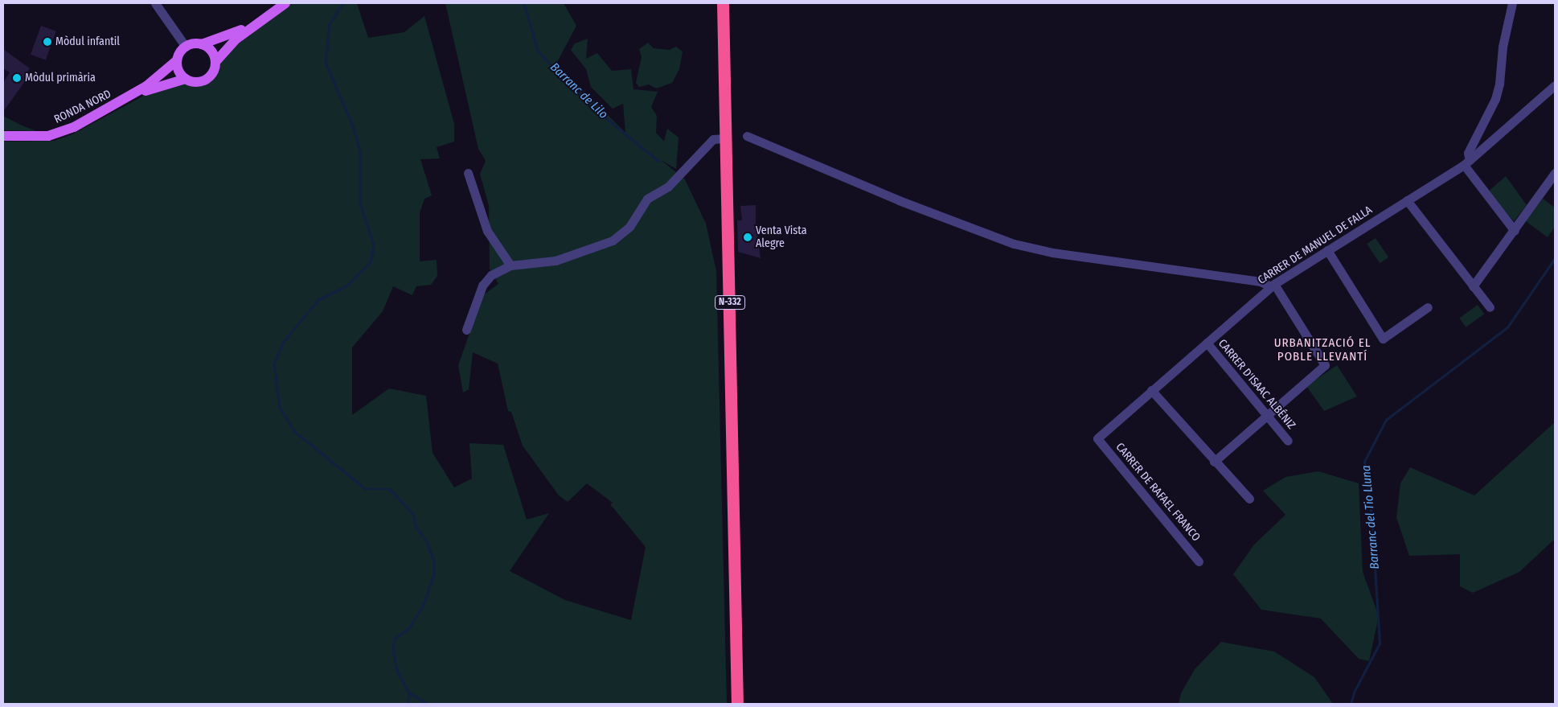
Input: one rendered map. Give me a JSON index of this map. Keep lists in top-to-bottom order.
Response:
{
  "streets": {
    "highway": ["N-332"],
    "main road": ["RONDA NORD"],
    "street": ["CARRER DE MANUEL DE FALLA", "CARRER D'ISAAC ALBÉNIZ", "CARRER DE RAFAEL FRANCO"]
  },
  "crossings": [
    ["CARRER DE MANUEL DE FALLA", "CARRER D'ISAAC ALBÉNIZ"],
    ["CARRER DE MANUEL DE FALLA", "CARRER DE RAFAEL FRANCO"]
  ],
  "districts": ["URBANITZACIÓ EL POBLE LLEVANTÍ"],
  "water": ["Barranc de Lilo", "Barranc del Tio Lluna"],
  "places": ["Mòdul infantil", "Mòdul primària", "Venta Vista Alegre"]
}
